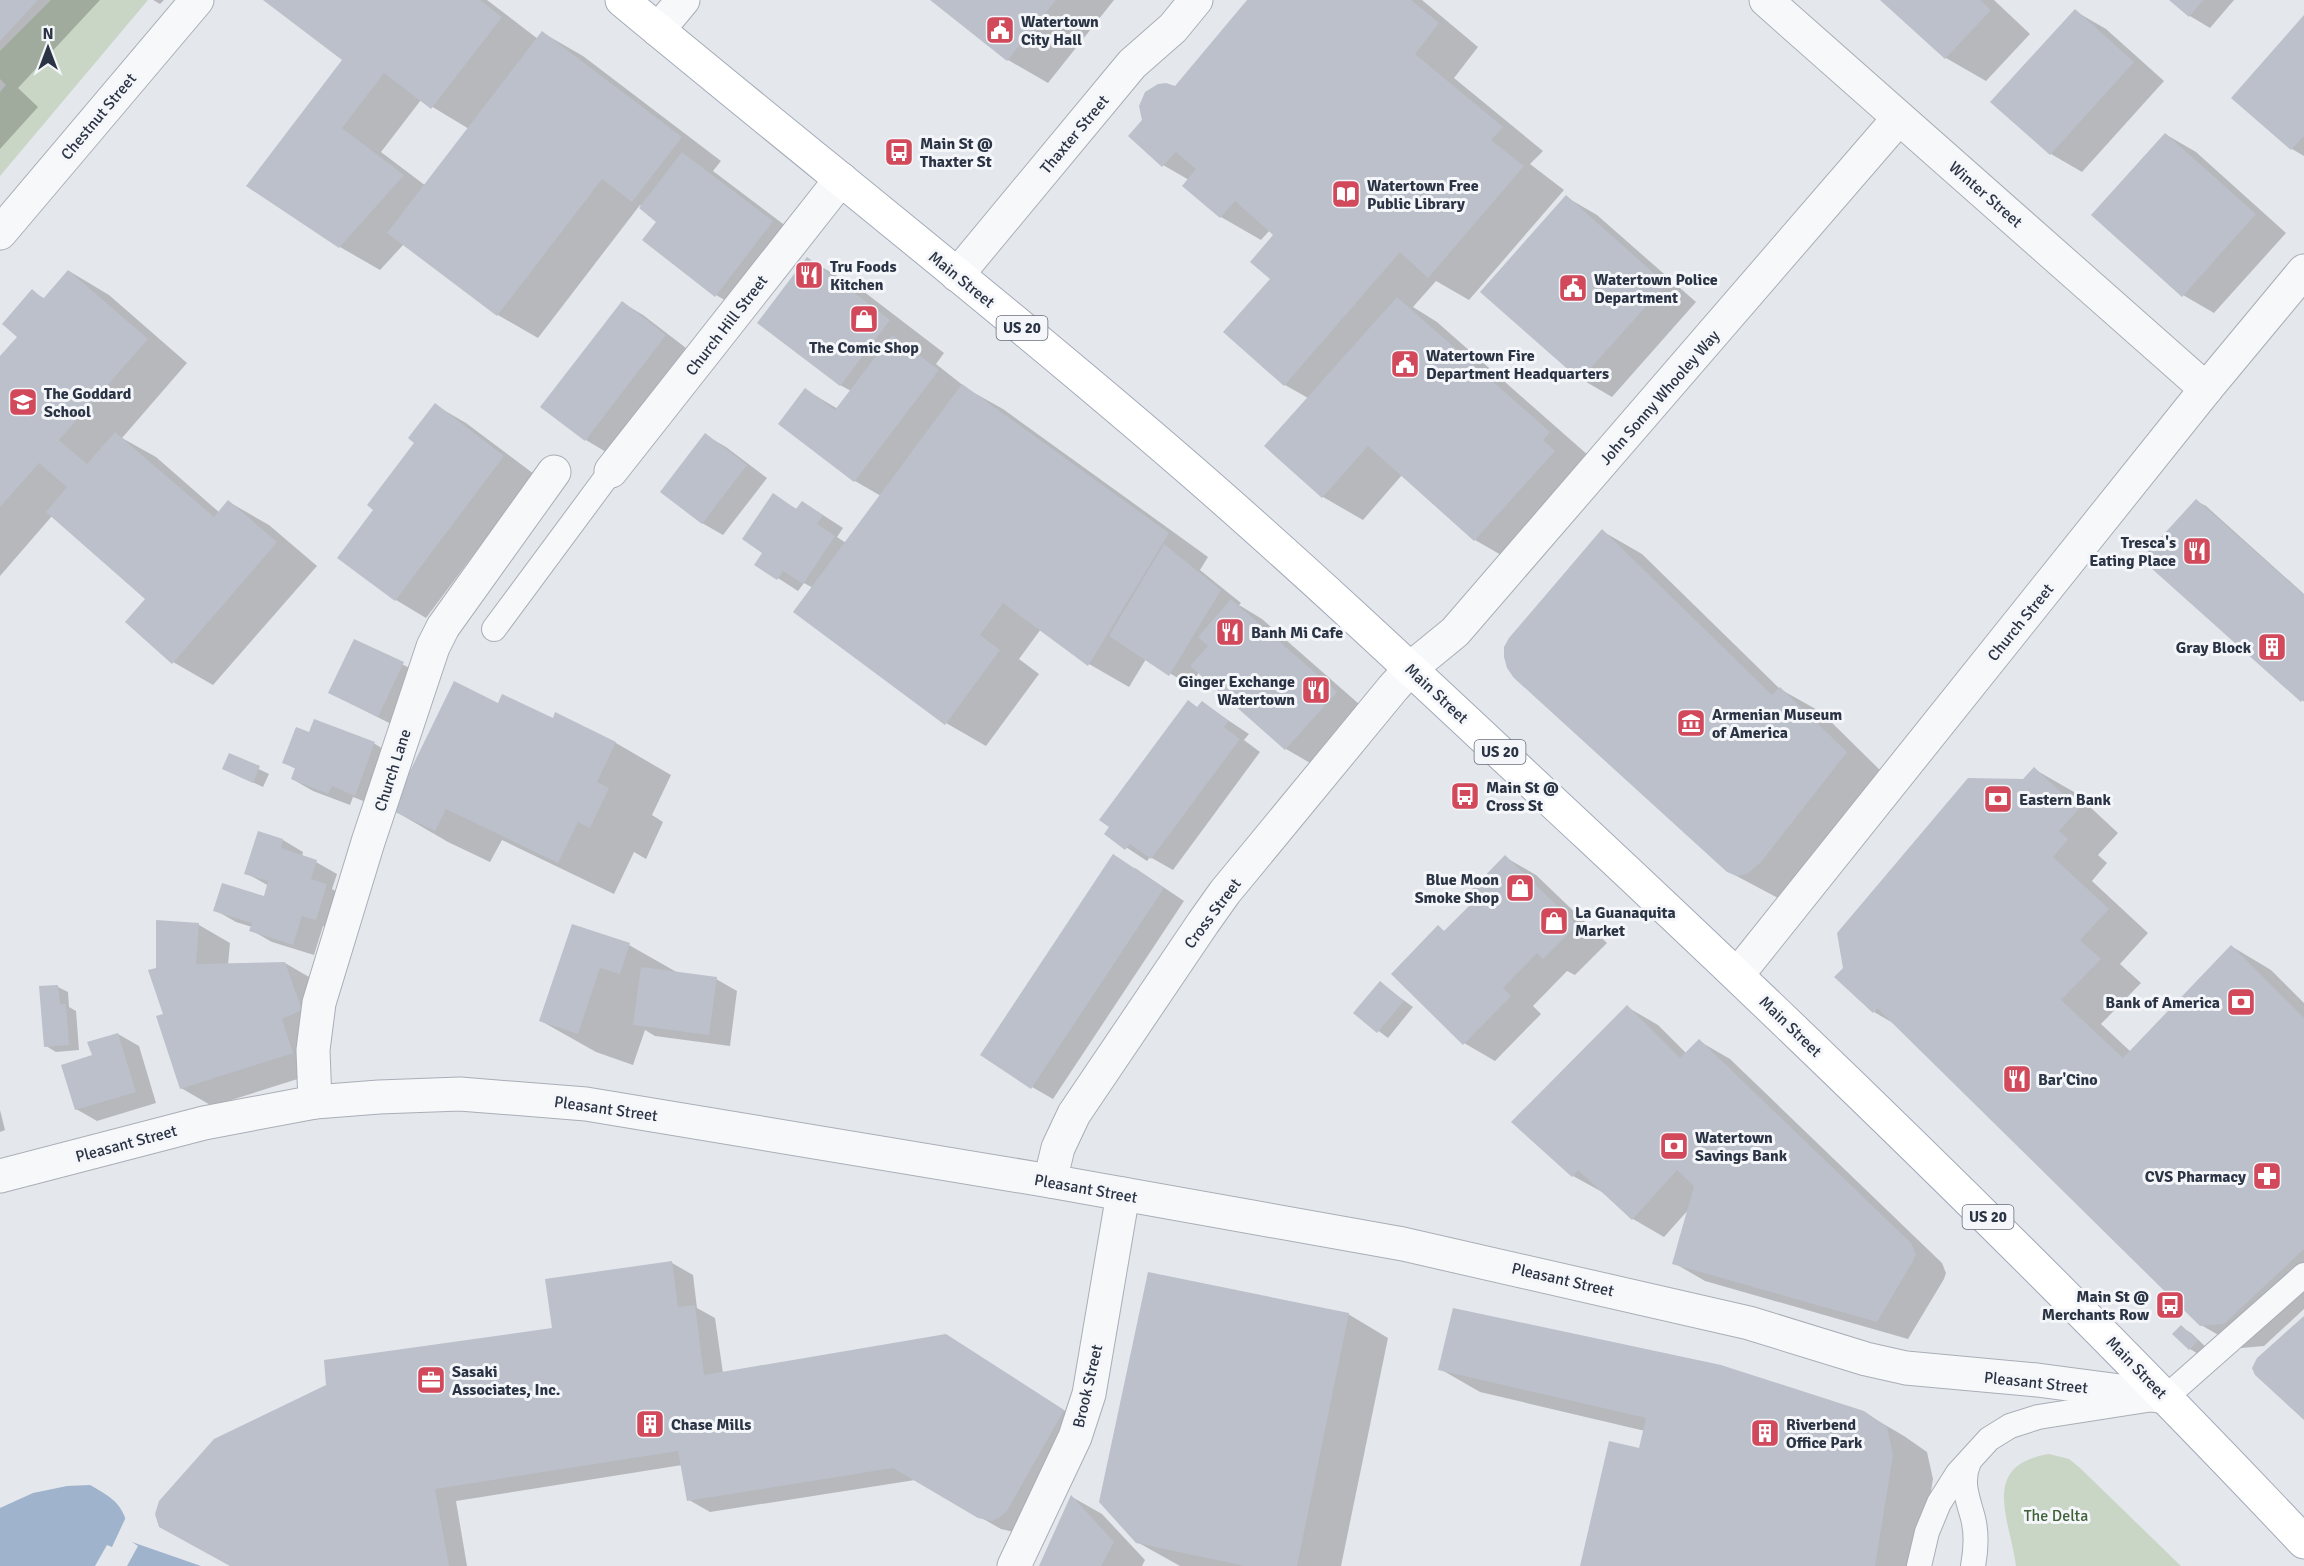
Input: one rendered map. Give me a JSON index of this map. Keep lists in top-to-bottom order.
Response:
{
  "streets": {
    "main road": ["Main Street", "US 20"],
    "street": [
      "Chestnut Street",
      "Thaxter Street",
      "Winter Street",
      "Church Hill Street",
      "John Sonny Whooley Way",
      "Church Street",
      "Church Lane",
      "Cross Street",
      "Pleasant Street",
      "Brook Street"
    ]
  },
  "crossings": [
    ["Thaxter Street", "Main Street"],
    ["Winter Street", "John Sonny Whooley Way"],
    ["Winter Street", "Church Street"],
    ["Main Street", "Church Hill Street"],
    ["Main Street", "John Sonny Whooley Way"],
    ["Main Street", "Church Street"],
    ["Main Street", "Cross Street"],
    ["Main Street", "Pleasant Street"],
    ["John Sonny Whooley Way", "Cross Street"],
    ["Church Lane", "Pleasant Street"],
    ["Cross Street", "Pleasant Street"],
    ["Pleasant Street", "Brook Street"]
  ],
  "parks": ["The Delta"],
  "places": {
    "public building": ["Watertown City Hall", "Watertown Police Department", "Watertown Fire Department Headquarters"],
    "bus stop": ["Main St @ Thaxter St", "Main St @ Cross St", "Main St @ Merchants Row"],
    "library": ["Watertown Free Public Library"],
    "restaurant": [
      "Tru Foods Kitchen",
      "Tresca's Eating Place",
      "Banh Mi Cafe",
      "Ginger Exchange Watertown",
      "Bar'Cino"
    ],
    "shop": ["The Comic Shop", "Blue Moon Smoke Shop", "La Guanaquita Market"],
    "school or university": ["The Goddard School"],
    "building": ["Gray Block", "Chase Mills", "Riverbend Office Park"],
    "museum": ["Armenian Museum of America"],
    "bank": ["Eastern Bank", "Bank of America", "Watertown Savings Bank"],
    "pharmacy": ["CVS Pharmacy"],
    "office": ["Sasaki Associates, Inc."]
  },
  "north": "top"
}
